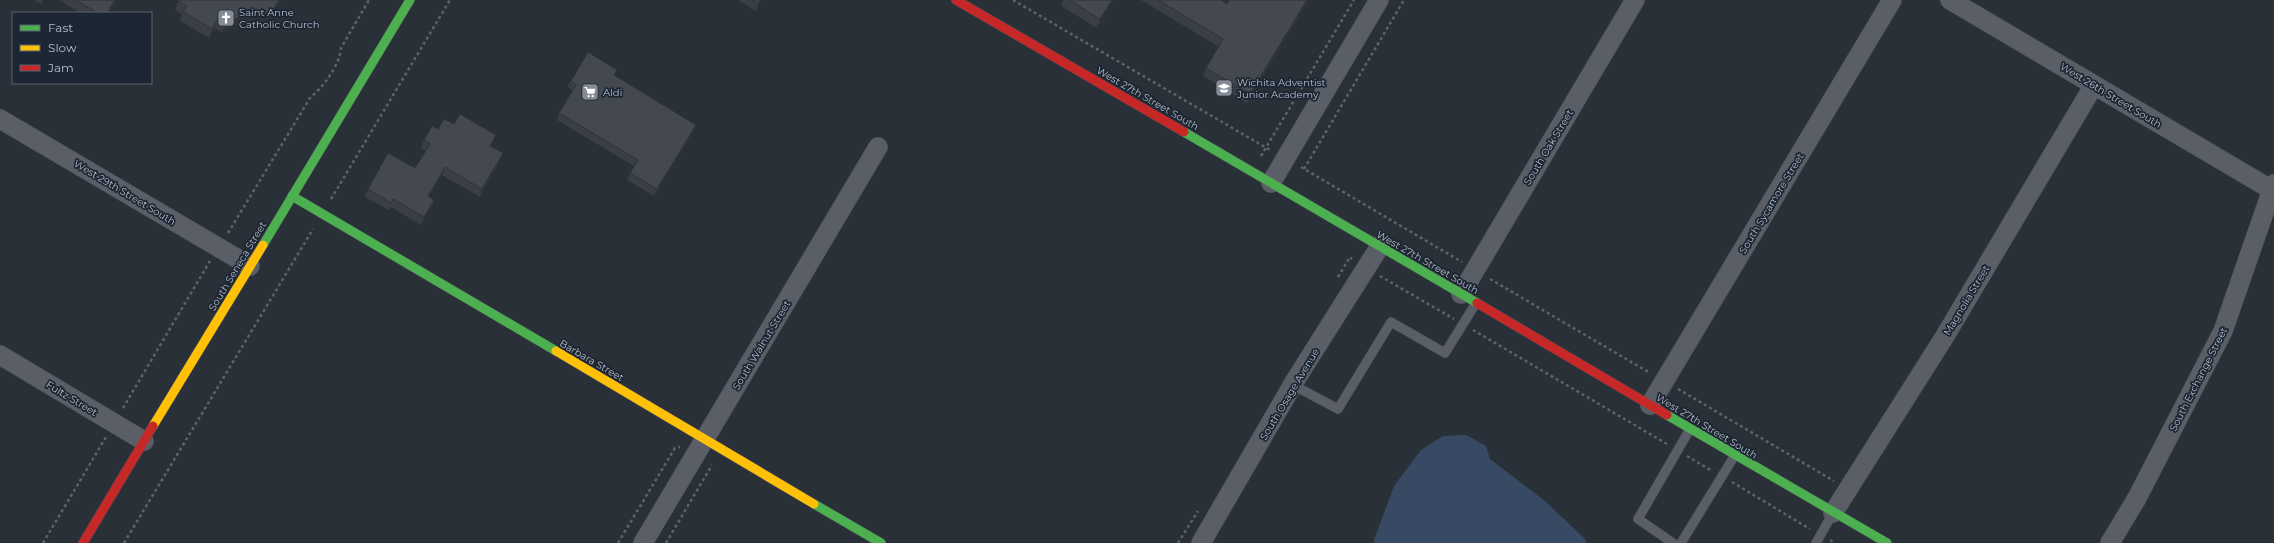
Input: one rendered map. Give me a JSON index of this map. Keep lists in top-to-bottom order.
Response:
{
  "streets": {
    "street": [
      "West 26th Street South",
      "West 27th Street South",
      "South Oak Street",
      "West 29th Street South",
      "South Sycamore Street",
      "South Seneca Street",
      "Magnolia Street",
      "South Walnut Street",
      "Barbara Street",
      "South Exchange Street",
      "South Osage Avenue",
      "Fultz Street"
    ]
  },
  "crossings": [
    ["West 26th Street South", "Magnolia Street"],
    ["West 26th Street South", "South Exchange Street"],
    ["West 27th Street South", "South Oak Street"],
    ["West 27th Street South", "South Sycamore Street"],
    ["West 27th Street South", "Magnolia Street"],
    ["West 27th Street South", "South Osage Avenue"],
    ["West 29th Street South", "South Seneca Street"],
    ["South Seneca Street", "Barbara Street"],
    ["South Seneca Street", "Fultz Street"],
    ["South Walnut Street", "Barbara Street"]
  ],
  "places": {
    "church": ["Saint Anne Catholic Church"],
    "school or university": ["Wichita Adventist Junior Academy"],
    "supermarket": ["Aldi"]
  },
  "legend": ["Fast", "Slow", "Jam"]
}
